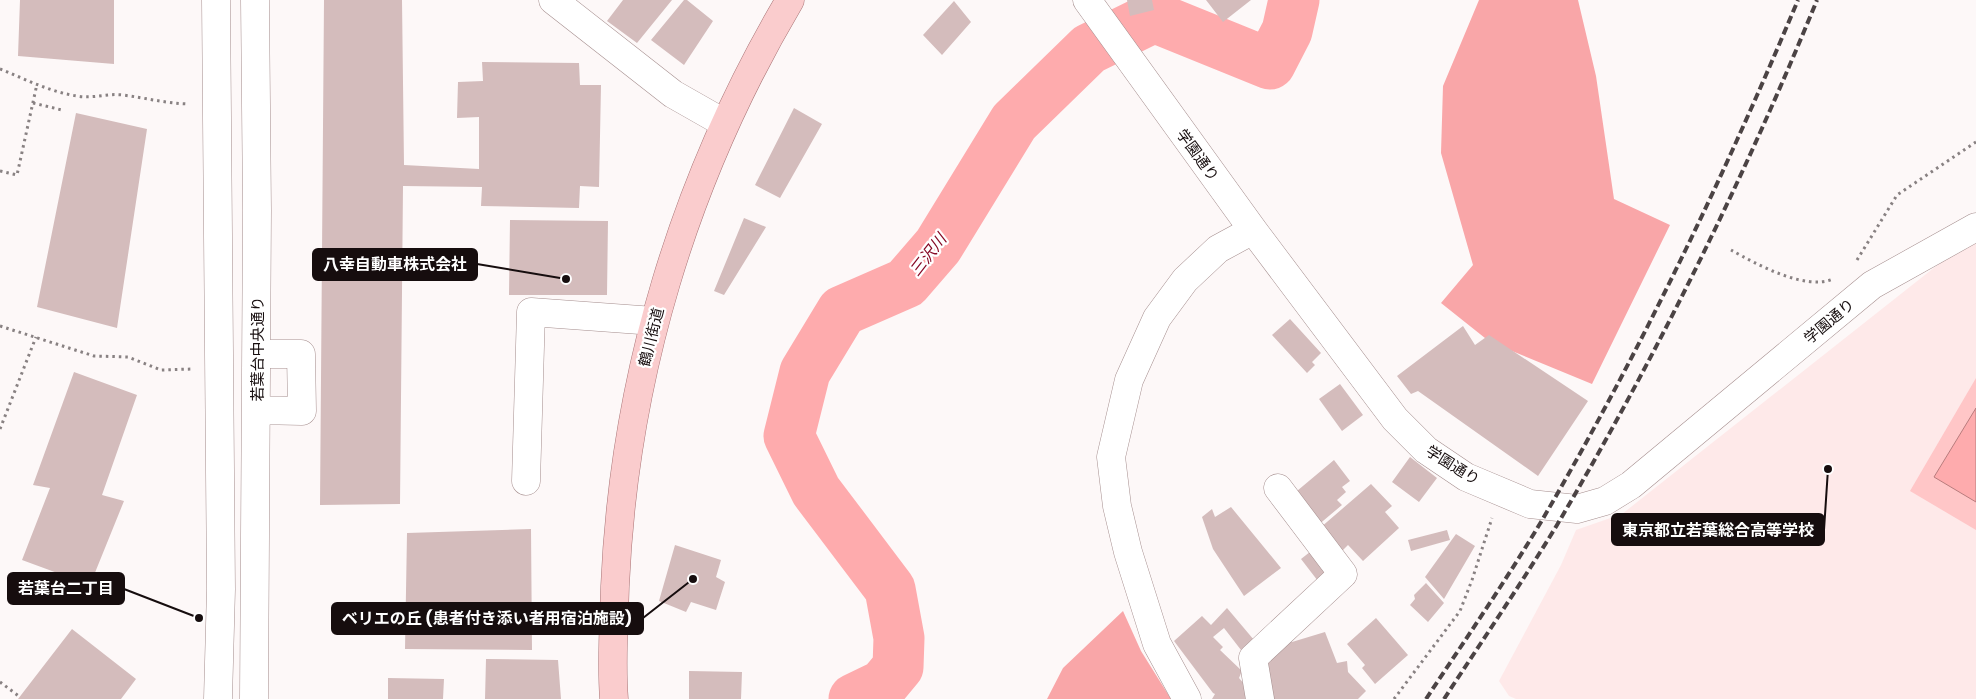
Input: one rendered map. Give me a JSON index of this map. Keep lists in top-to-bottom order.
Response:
{
  "streets": {
    "main road": ["鶴川街道"],
    "street": ["学園通り", "若葉台中央通り"]
  },
  "water": ["三沢川"],
  "places": [
    "八幸自動車株式会社",
    "東京都立若葉総合高等学校",
    "ベリエの丘 (患者付き添い者用宿泊施設)",
    "若葉台二丁目"
  ]
}
